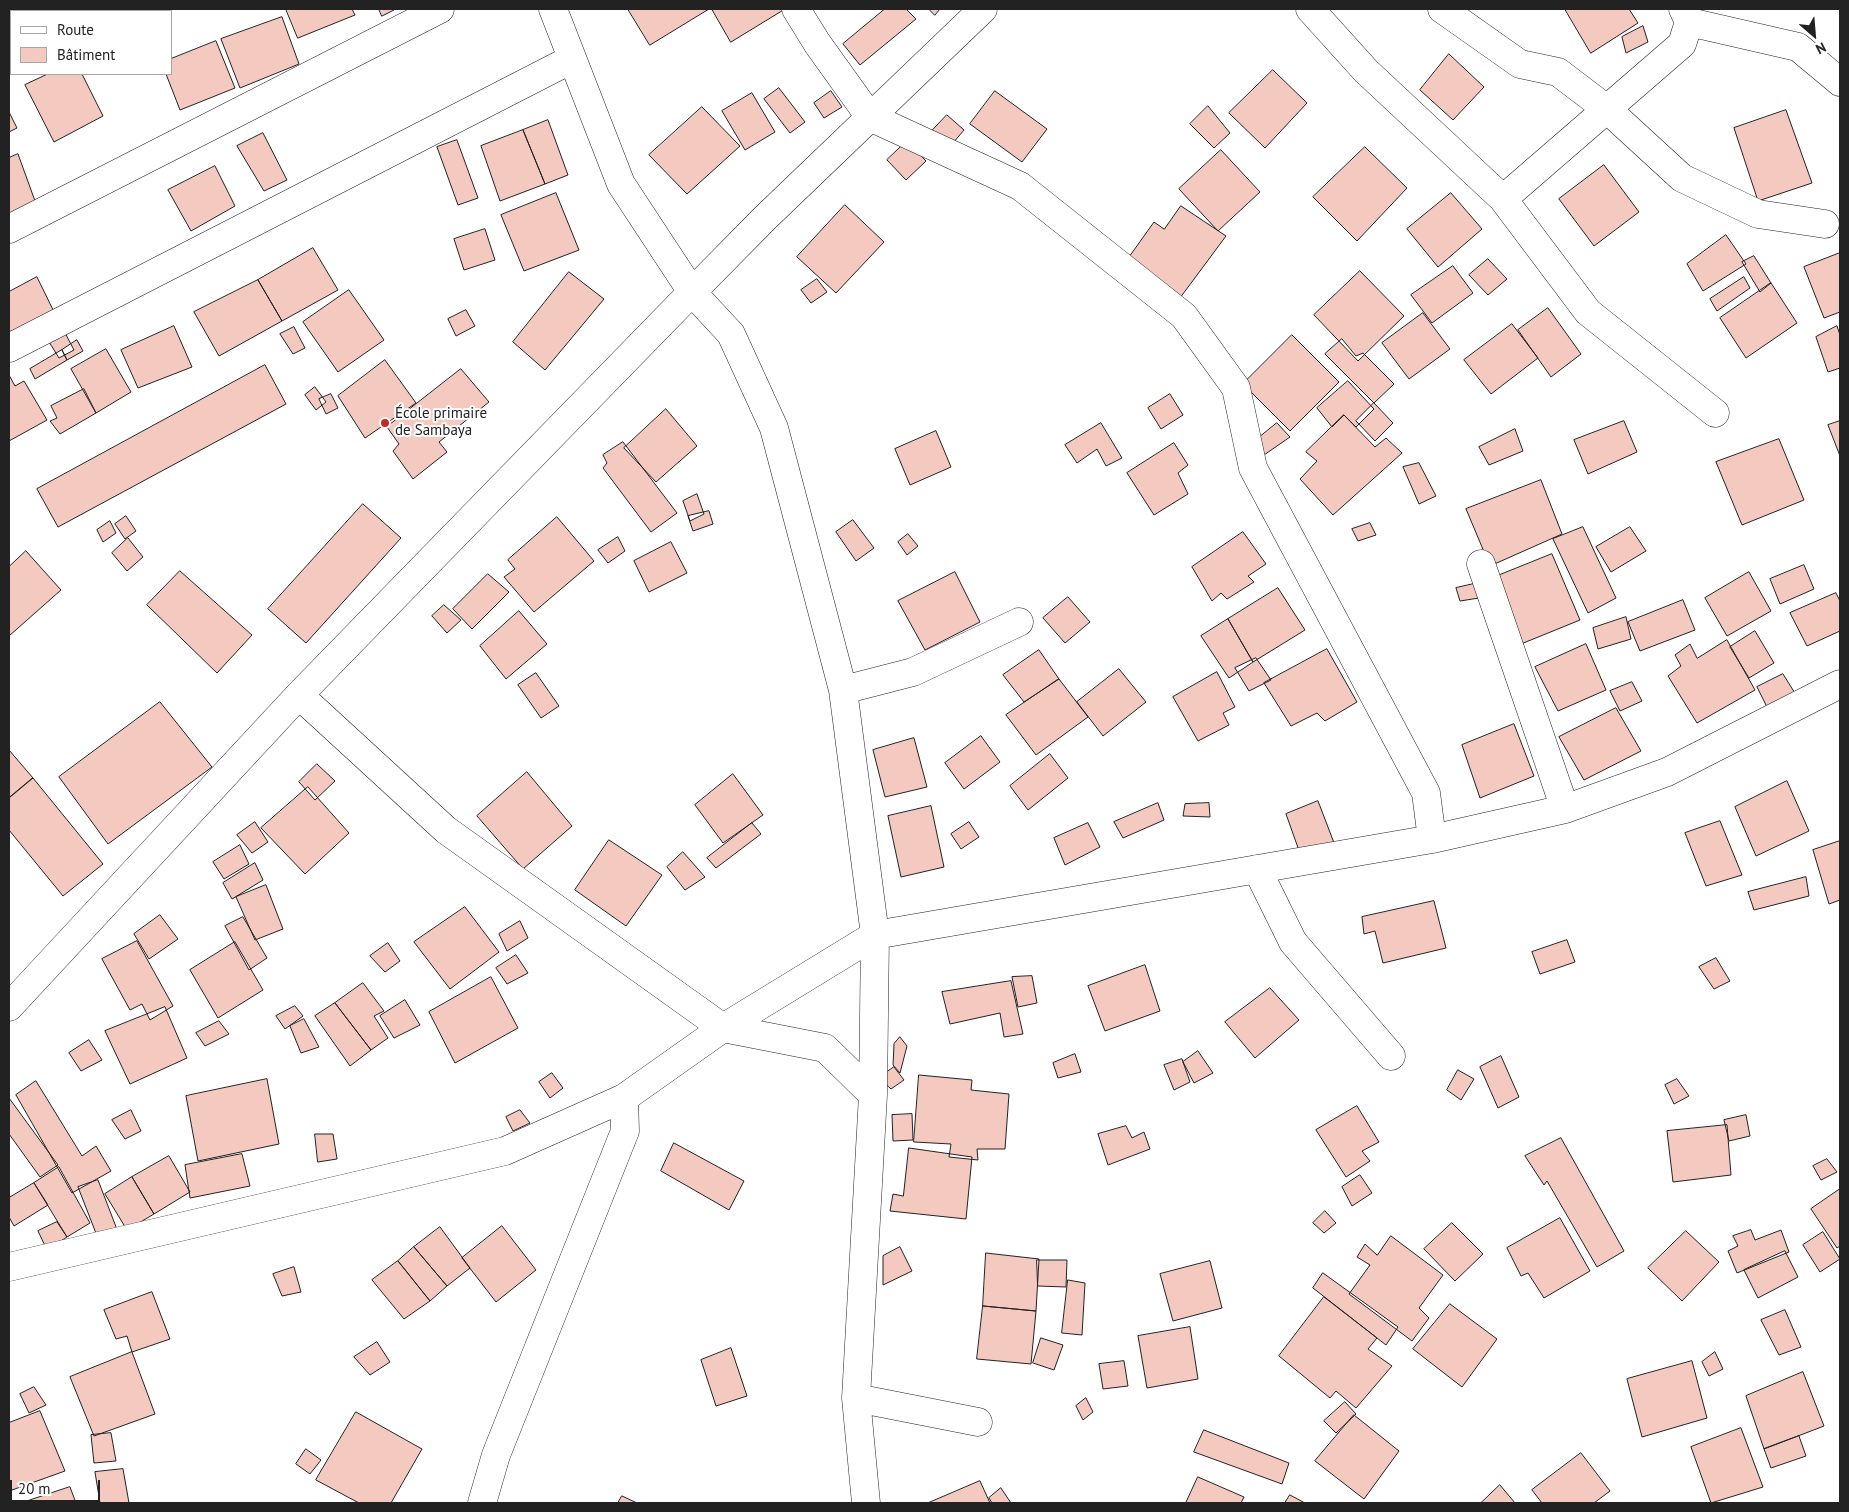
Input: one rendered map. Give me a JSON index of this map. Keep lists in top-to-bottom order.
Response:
{
  "places": ["École primaire de Sambaya"],
  "legend": ["Route", "Bâtiment"],
  "scale_bar": "20 m",
  "north": "bottom right"
}
